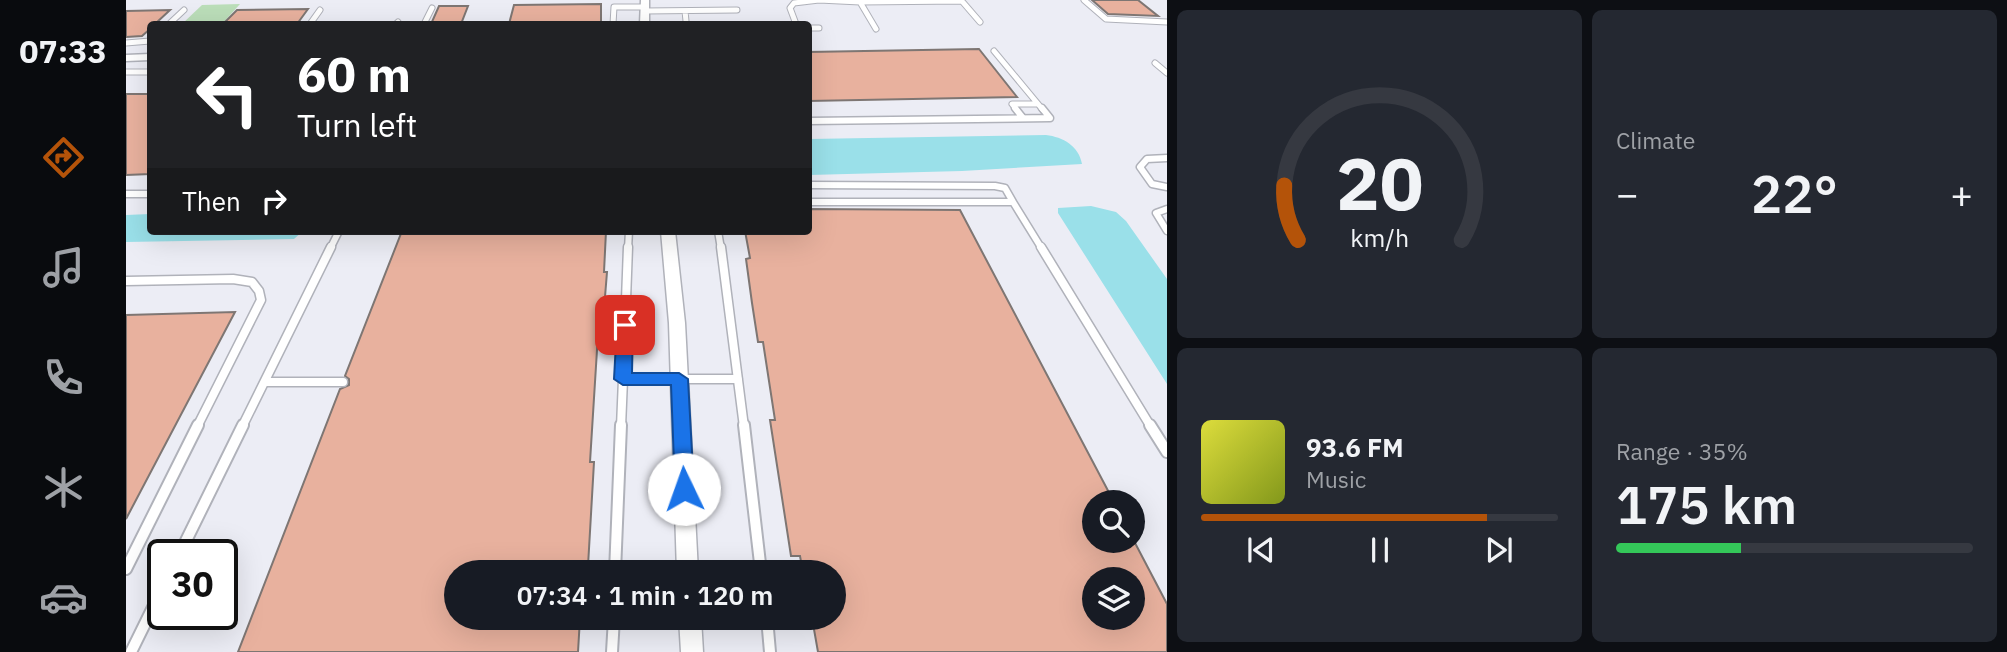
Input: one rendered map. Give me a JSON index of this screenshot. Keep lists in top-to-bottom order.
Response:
{
  "page": {
    "tabs": "07:33",
    "tile": [
      "Climate",
      ["Range · 35%", "175 km"]
    ],
    "turn": ["60 m", "Turn left"],
    "heat": ["−", "22°", "+"],
    "then": "Then",
    "song": ["93.6 FM", "Music"],
    "limit": "30",
    "trip": "07:34 · 1 min · 120 m",
    "gauge": ["20", "km/h"]
  }
}
